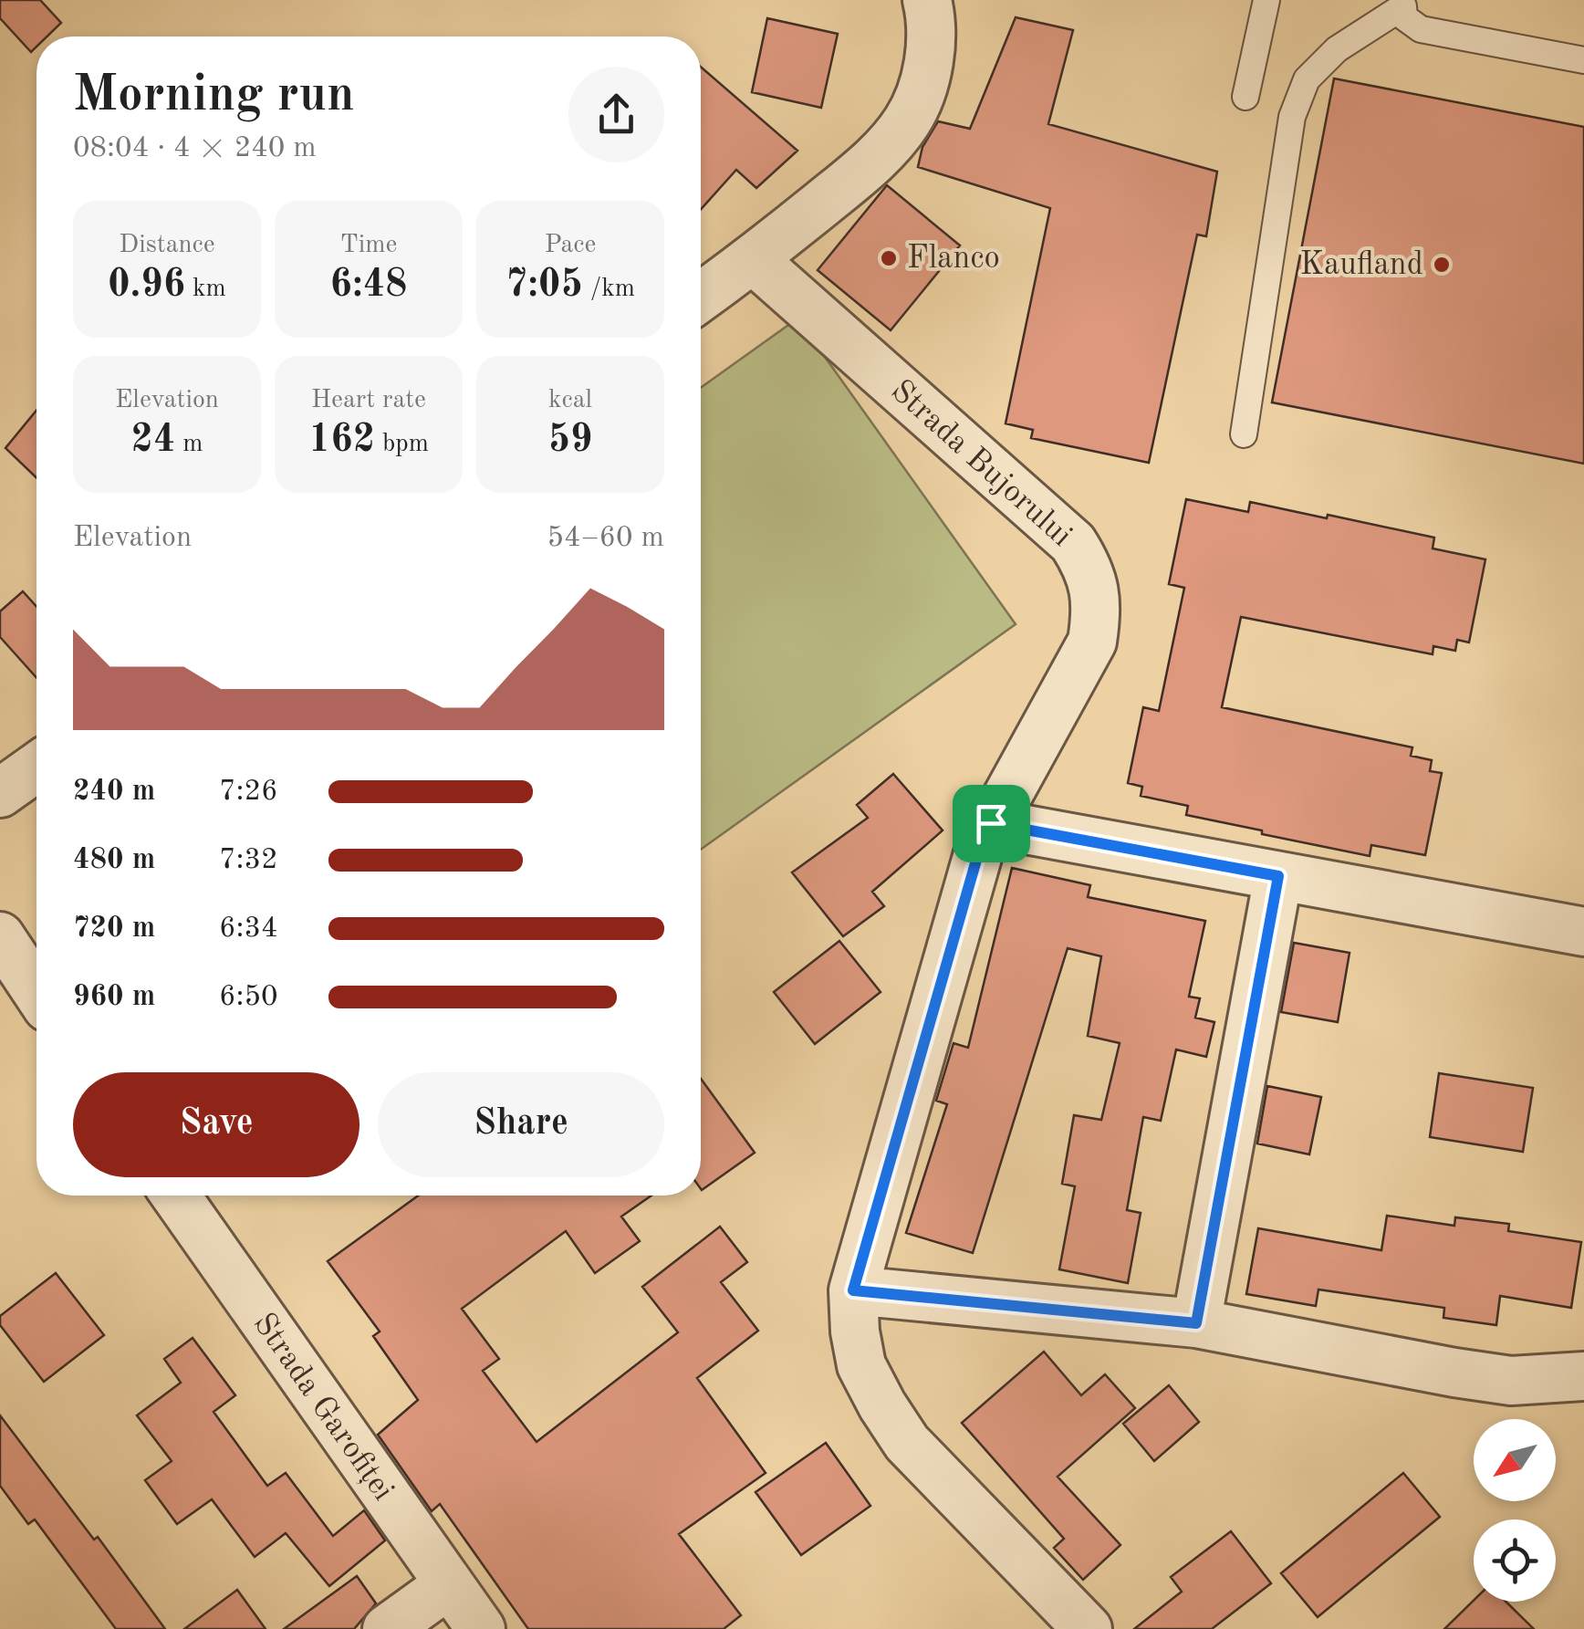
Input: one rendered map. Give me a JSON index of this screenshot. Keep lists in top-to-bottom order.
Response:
{
  "streets": {
    "street": ["Strada Bujorului", "Strada Garofiței"]
  },
  "places": ["Flanco", "Kaufland"],
  "north": "bottom left",
  "page": {
    "heading": ["Morning run", "08:04 · 4 × 240 m"],
    "stats": [
      ["Distance", "0.96 km"],
      ["Time", "6:48"],
      ["Pace", "7:05 /km"],
      ["Elevation", "24 m"],
      ["Heart rate", "162 bpm"],
      ["kcal", "59"]
    ],
    "chart": ["Elevation", "54–60 m"],
    "list": [
      {
        "name": "240 m",
        "note": "7:26"
      },
      {
        "name": "480 m",
        "note": "7:32"
      },
      {
        "name": "720 m",
        "note": "6:34"
      },
      {
        "name": "960 m",
        "note": "6:50"
      }
    ],
    "buttons": ["Save", "Share"]
  }
}
